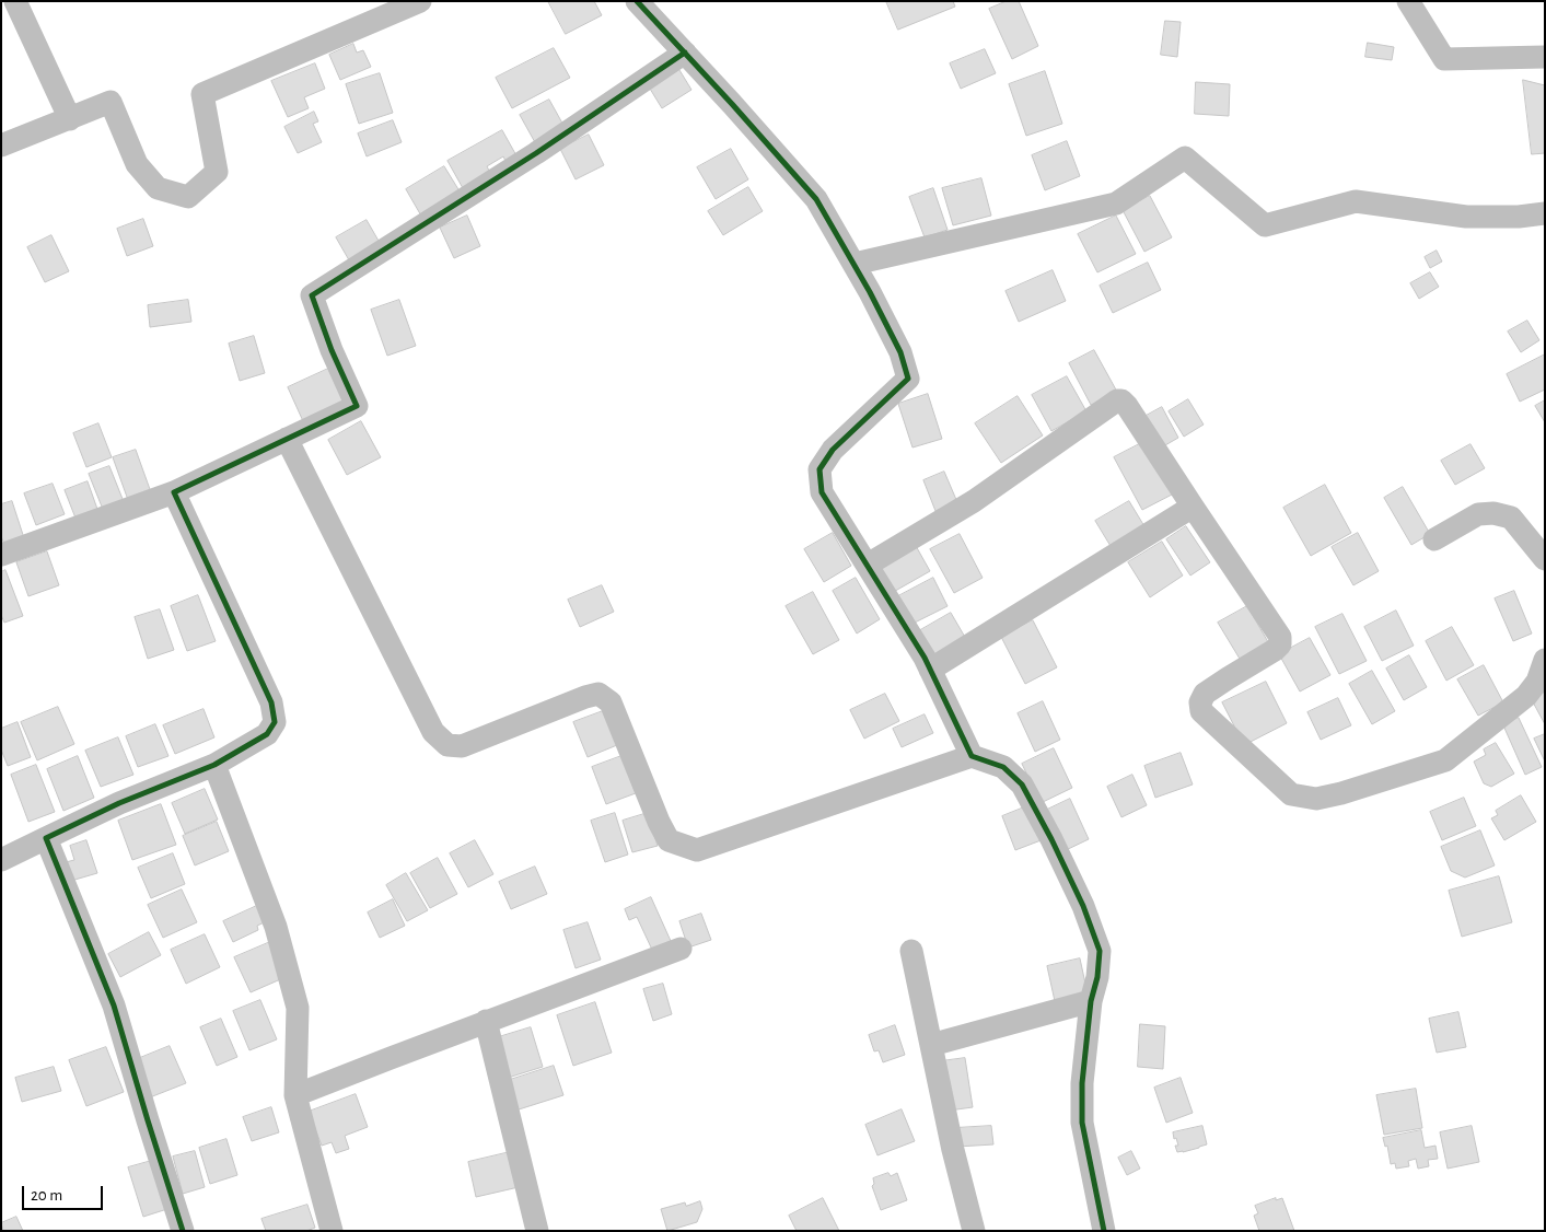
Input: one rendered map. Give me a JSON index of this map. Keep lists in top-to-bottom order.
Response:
{
  "scale_bar": "20 m"
}
